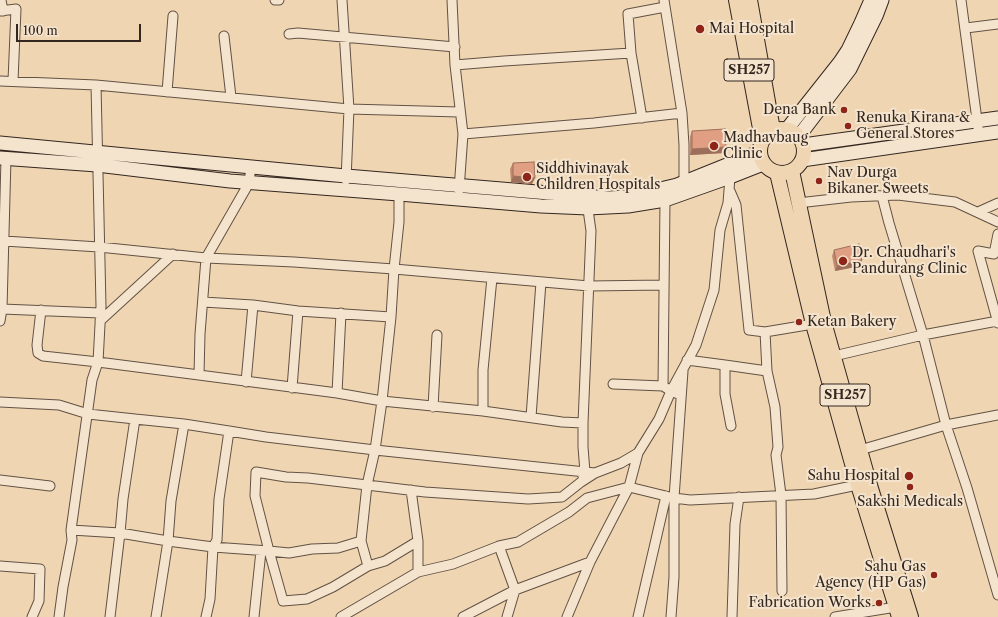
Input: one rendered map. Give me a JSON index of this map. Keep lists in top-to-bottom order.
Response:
{
  "streets": {
    "main road": ["SH257"]
  },
  "places": [
    "Mai Hospital",
    "Dena Bank",
    "Renuka Kirana & General Stores",
    "Madhavbaug Clinic",
    "Siddhivinayak Children Hospitals",
    "Nav Durga Bikaner Sweets",
    "Dr. Chaudhari's Pandurang Clinic",
    "Ketan Bakery",
    "Sahu Hospital",
    "Sakshi Medicals",
    "Sahu Gas Agency (HP Gas)",
    "Fabrication Works"
  ],
  "scale_bar": "100 m"
}
